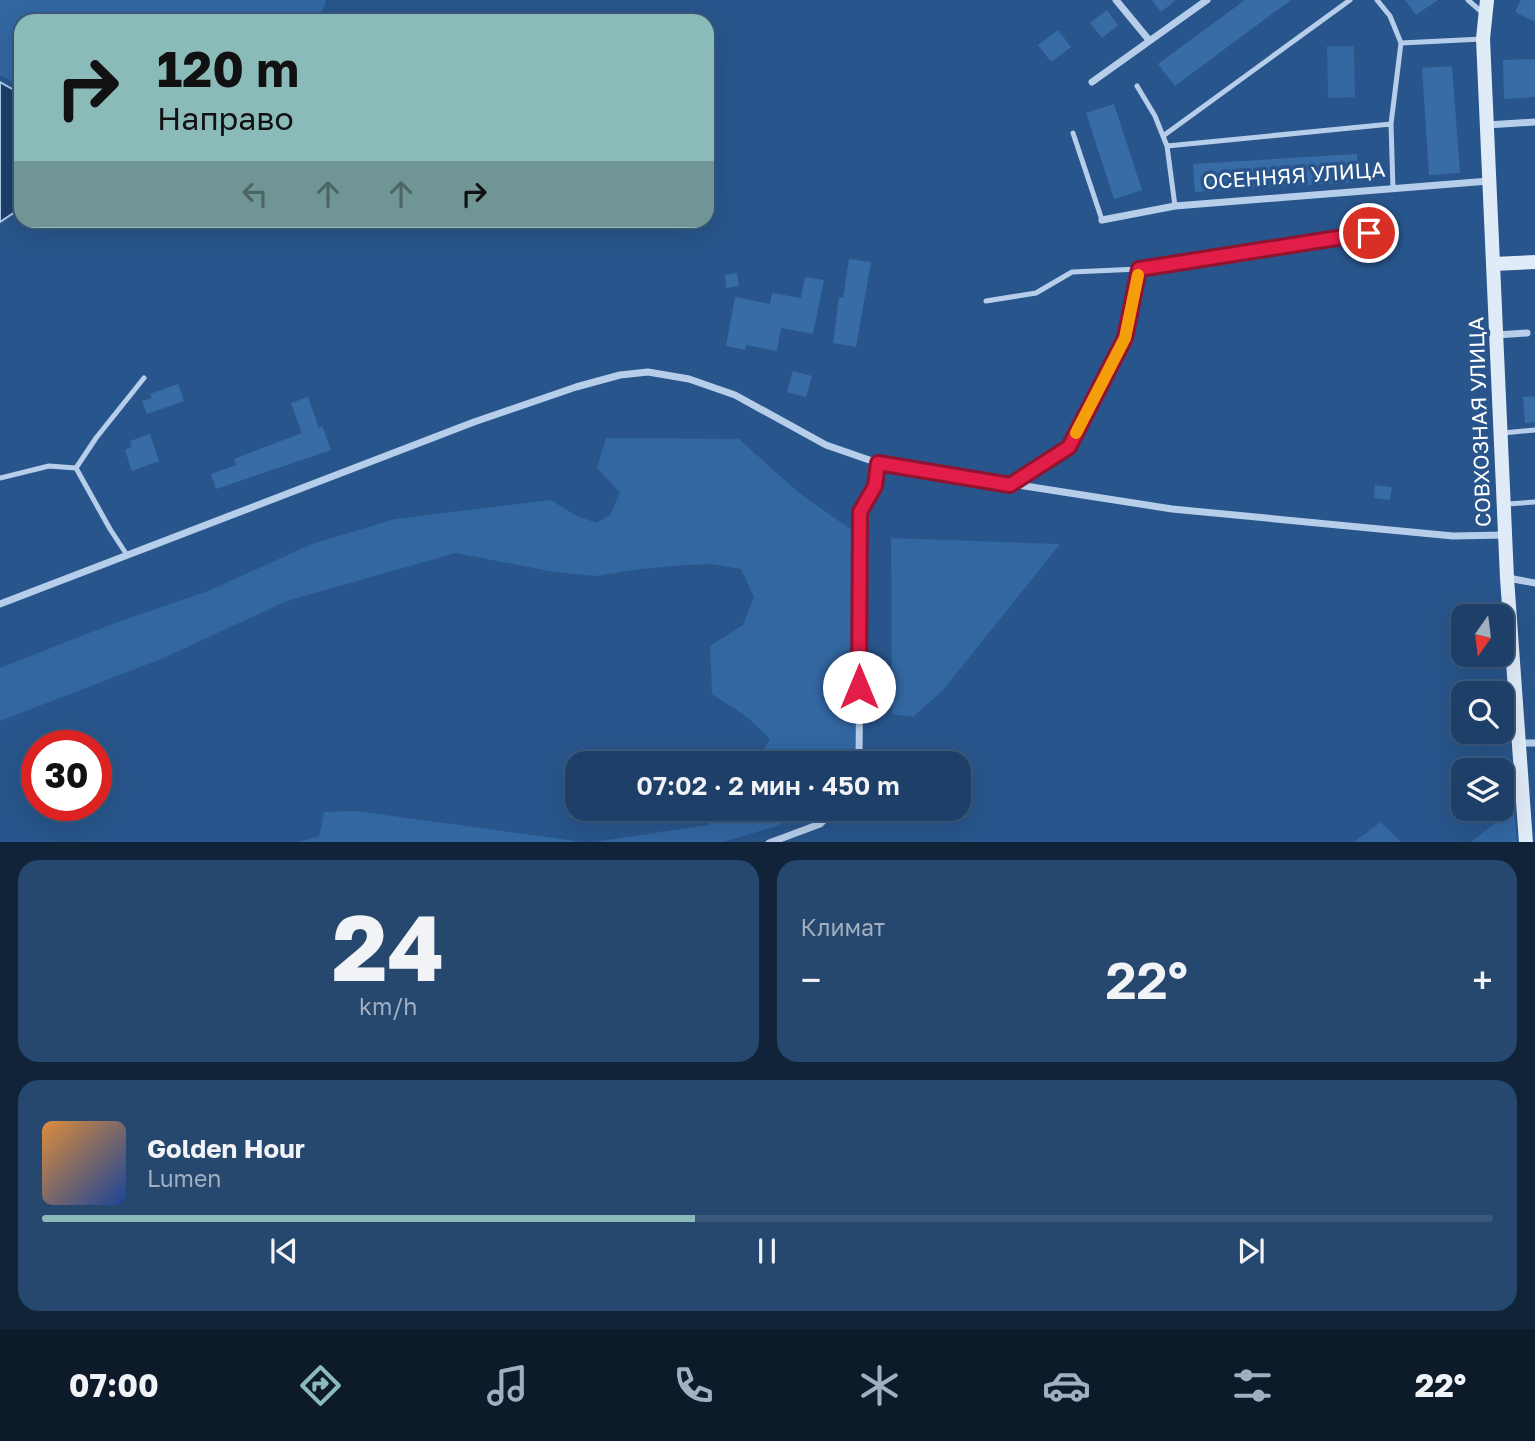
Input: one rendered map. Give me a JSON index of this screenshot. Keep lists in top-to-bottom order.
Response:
{
  "streets": {
    "main road": ["СОВХОЗНАЯ УЛИЦА"],
    "street": ["ОСЕННЯЯ УЛИЦА"]
  },
  "crossings": [
    ["ОСЕННЯЯ УЛИЦА", "СОВХОЗНАЯ УЛИЦА"]
  ],
  "north": "bottom",
  "page": {
    "turn": ["120 m", "Направо"],
    "limit": "30",
    "trip": "07:02 · 2 мин · 450 m",
    "tile": [
      ["24", "km/h"],
      "Климат"
    ],
    "heat": ["−", "22°", "+"],
    "song": ["Golden Hour", "Lumen"],
    "tabs": ["07:00", "22°"]
  }
}
